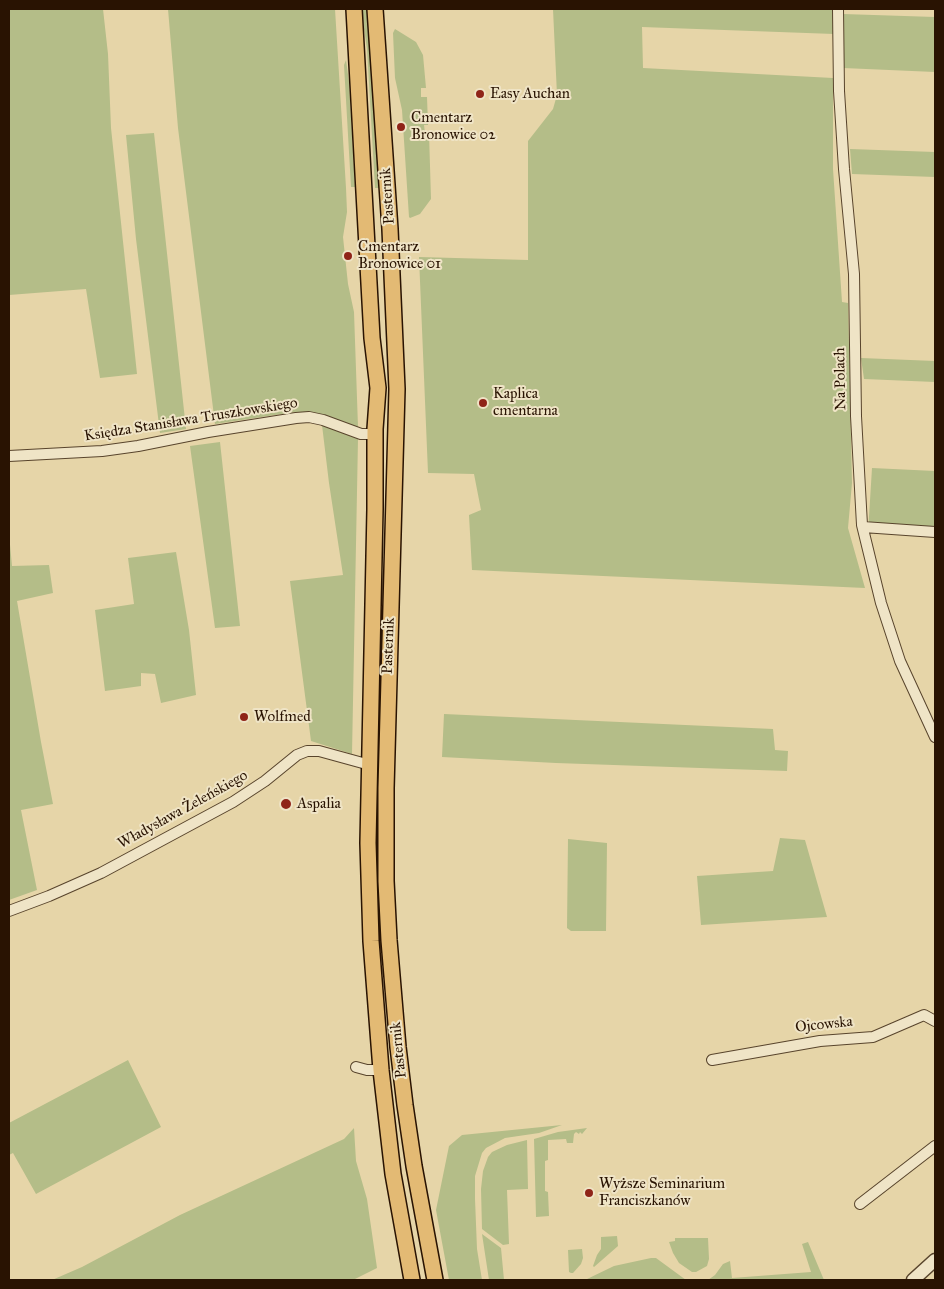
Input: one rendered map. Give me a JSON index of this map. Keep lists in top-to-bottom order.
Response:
{
  "streets": {
    "main road": ["Pasternik"],
    "street": [
      "Na Polach",
      "Księdza Stanisława Truszkowskiego",
      "Władysława Żeleńskiego",
      "Ojcowska"
    ]
  },
  "crossings": [
    ["Pasternik", "Księdza Stanisława Truszkowskiego"],
    ["Pasternik", "Władysława Żeleńskiego"]
  ],
  "places": [
    "Easy Auchan",
    "Cmentarz Bronowice 02",
    "Cmentarz Bronowice 01",
    "Kaplica cmentarna",
    "Wolfmed",
    "Aspalia",
    "Wyższe Seminarium Franciszkanów"
  ]
}
